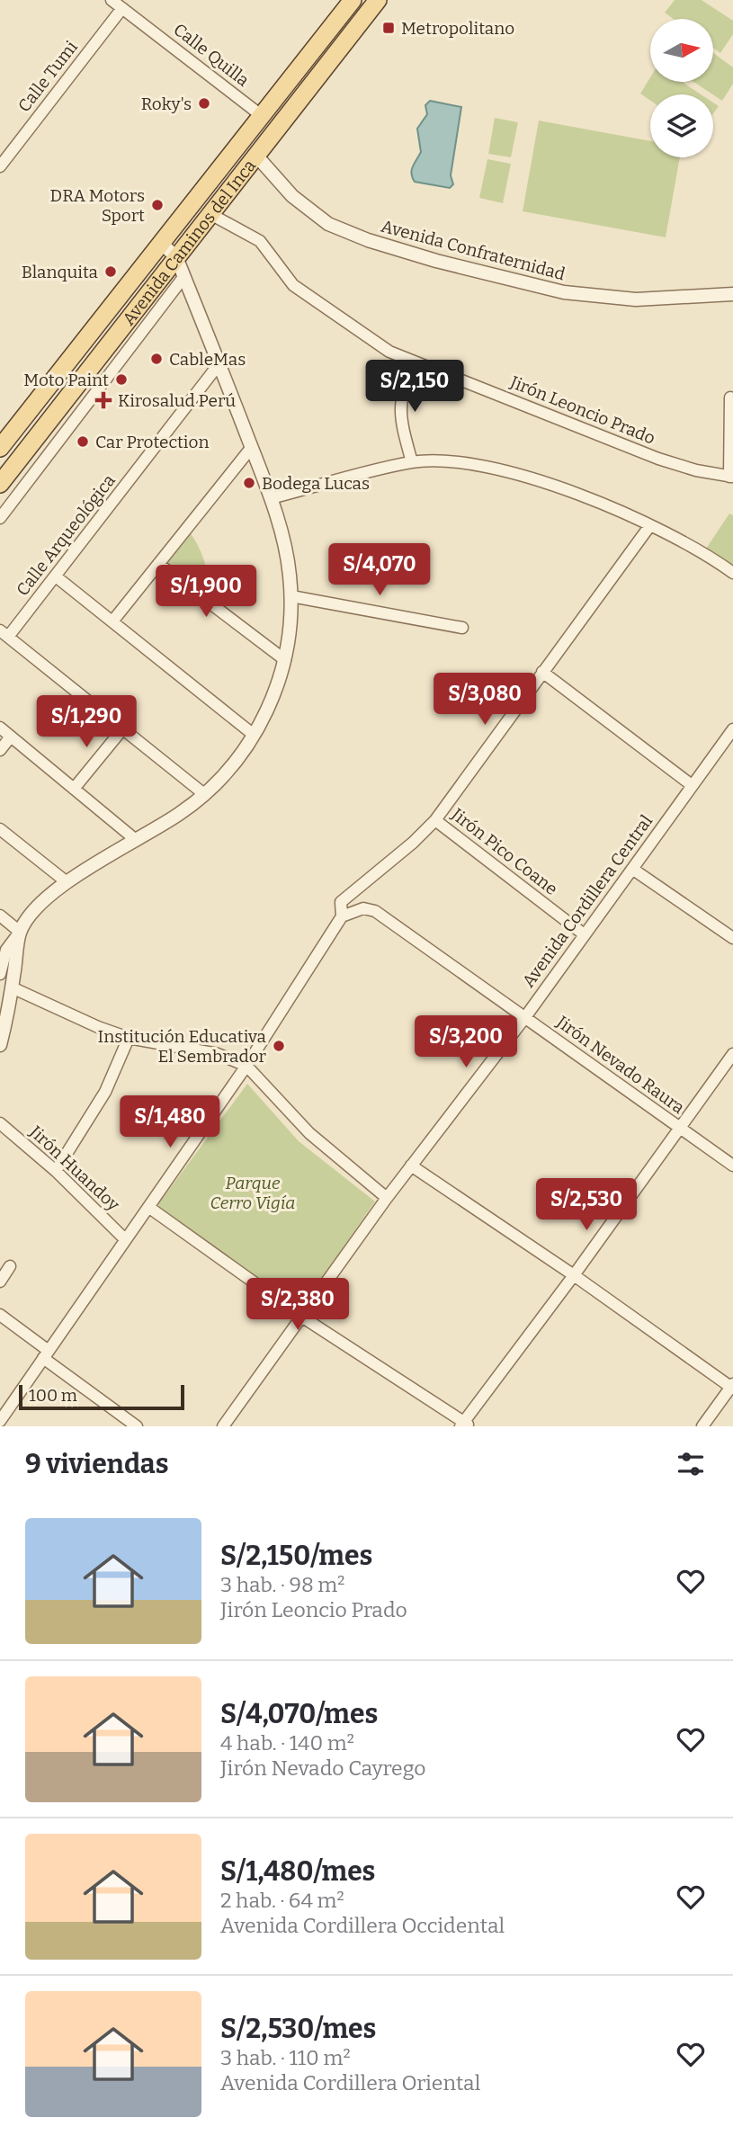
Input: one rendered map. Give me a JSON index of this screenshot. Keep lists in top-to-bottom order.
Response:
{
  "streets": {
    "main road": ["Avenida Caminos del Inca"],
    "street": [
      "Calle Quilla",
      "Calle Tumi",
      "Avenida Confraternidad",
      "Jirón Leoncio Prado",
      "Calle Arqueológica",
      "Jirón Pico Coane",
      "Avenida Cordillera Central",
      "Jirón Nevado Raura",
      "Jirón Huandoy"
    ]
  },
  "crossings": [
    ["Calle Quilla", "Calle Tumi"],
    ["Calle Quilla", "Avenida Caminos del Inca"],
    ["Avenida Caminos del Inca", "Avenida Confraternidad"],
    ["Avenida Caminos del Inca", "Jirón Leoncio Prado"],
    ["Jirón Pico Coane", "Avenida Cordillera Central"],
    ["Avenida Cordillera Central", "Jirón Nevado Raura"]
  ],
  "parks": ["Parque Cerro Vigía"],
  "places": {
    "transit": ["Metropolitano"],
    "other": [
      "Roky's",
      "DRA Motors Sport",
      "Blanquita",
      "CableMas",
      "Moto Paint",
      "Car Protection",
      "Bodega Lucas",
      "Institución Educativa El Sembrador"
    ],
    "health": ["Kirosalud Perú"]
  },
  "scale_bar": "100 m",
  "north": "right",
  "page": {
    "price": [
      "S/2,150",
      "S/4,070",
      "S/1,900",
      "S/3,080",
      "S/1,290",
      "S/3,200",
      "S/1,480",
      "S/2,530",
      "S/2,380"
    ],
    "scale": "100 m",
    "heading": "9 viviendas",
    "list": [
      {
        "name": "S/2,150/mes",
        "note": "3 hab. · 98 m² · Jirón Leoncio Prado"
      },
      {
        "name": "S/4,070/mes",
        "note": "4 hab. · 140 m² · Jirón Nevado Cayrego"
      },
      {
        "name": "S/1,480/mes",
        "note": "2 hab. · 64 m² · Avenida Cordillera Occidental"
      },
      {
        "name": "S/2,530/mes",
        "note": "3 hab. · 110 m² · Avenida Cordillera Oriental"
      }
    ]
  }
}
